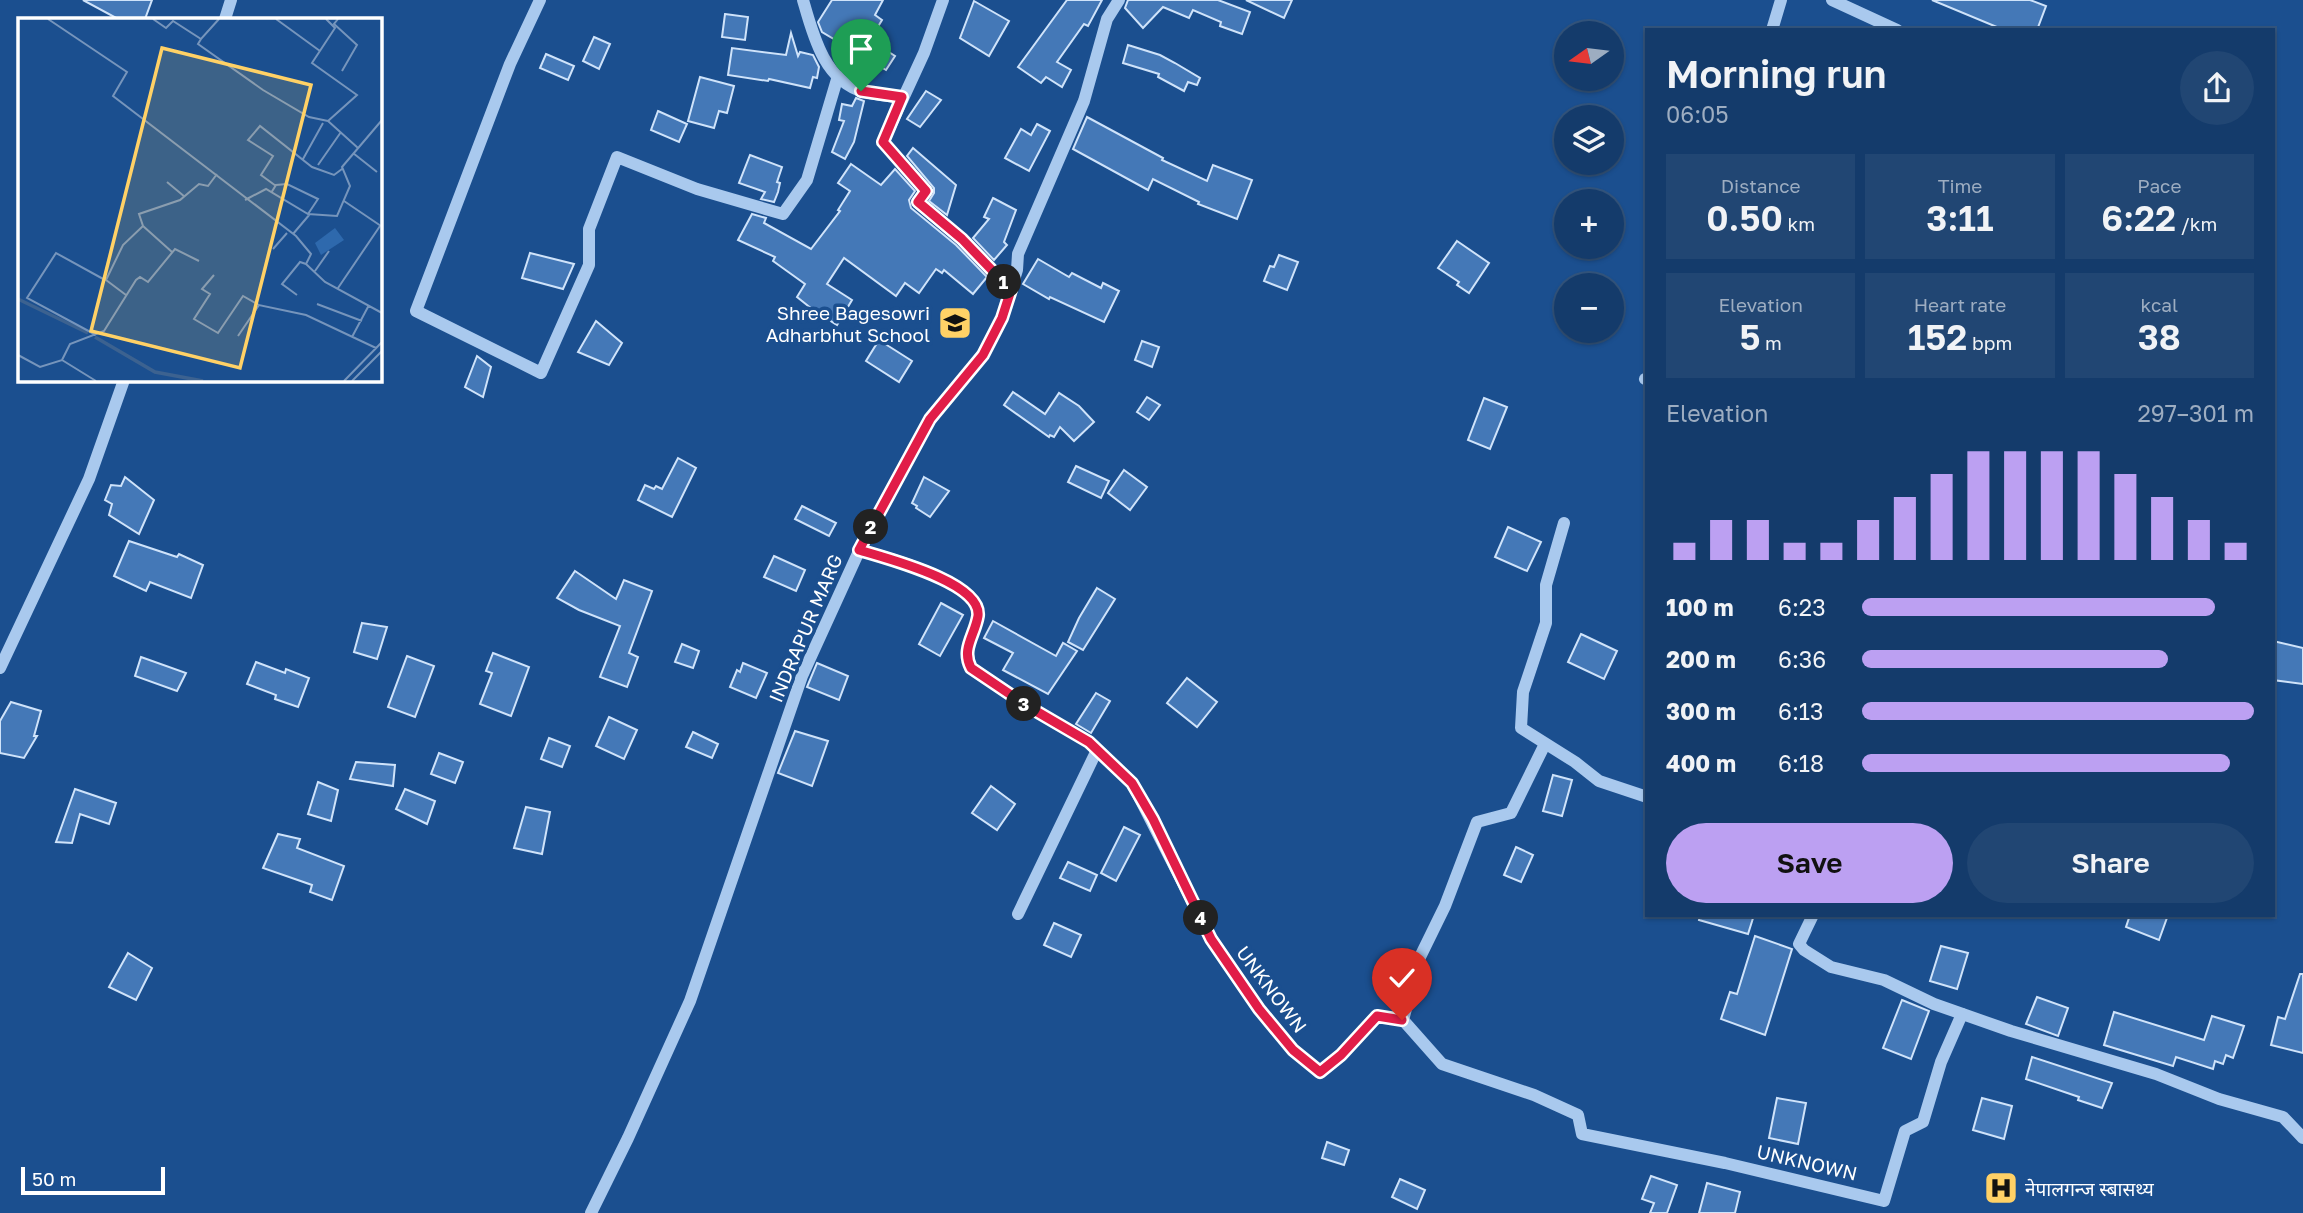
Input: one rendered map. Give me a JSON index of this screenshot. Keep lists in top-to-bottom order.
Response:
{
  "streets": {
    "street": ["INDRAPUR MARG", "UNKNOWN"]
  },
  "crossings": [
    ["INDRAPUR MARG", "UNKNOWN"]
  ],
  "places": {
    "school or university": ["Shree Bagesowri Adharbhut School"],
    "hospital": ["नेपालगन्ज स्बासथ्य"]
  },
  "scale_bar": "50 m",
  "north": "left",
  "page": {
    "map_buttons": ["+", "−"],
    "heading": ["Morning run", "06:05"],
    "stats": [
      ["Distance", "0.50 km"],
      ["Time", "3:11"],
      ["Pace", "6:22 /km"],
      ["Elevation", "5 m"],
      ["Heart rate", "152 bpm"],
      ["kcal", "38"]
    ],
    "pins": [
      "1",
      "2",
      "3",
      "4"
    ],
    "chart": ["Elevation", "297–301 m"],
    "list": [
      {
        "name": "100 m",
        "note": "6:23"
      },
      {
        "name": "200 m",
        "note": "6:36"
      },
      {
        "name": "300 m",
        "note": "6:13"
      },
      {
        "name": "400 m",
        "note": "6:18"
      }
    ],
    "buttons": ["Save", "Share"],
    "scale": "50 m"
  }
}
